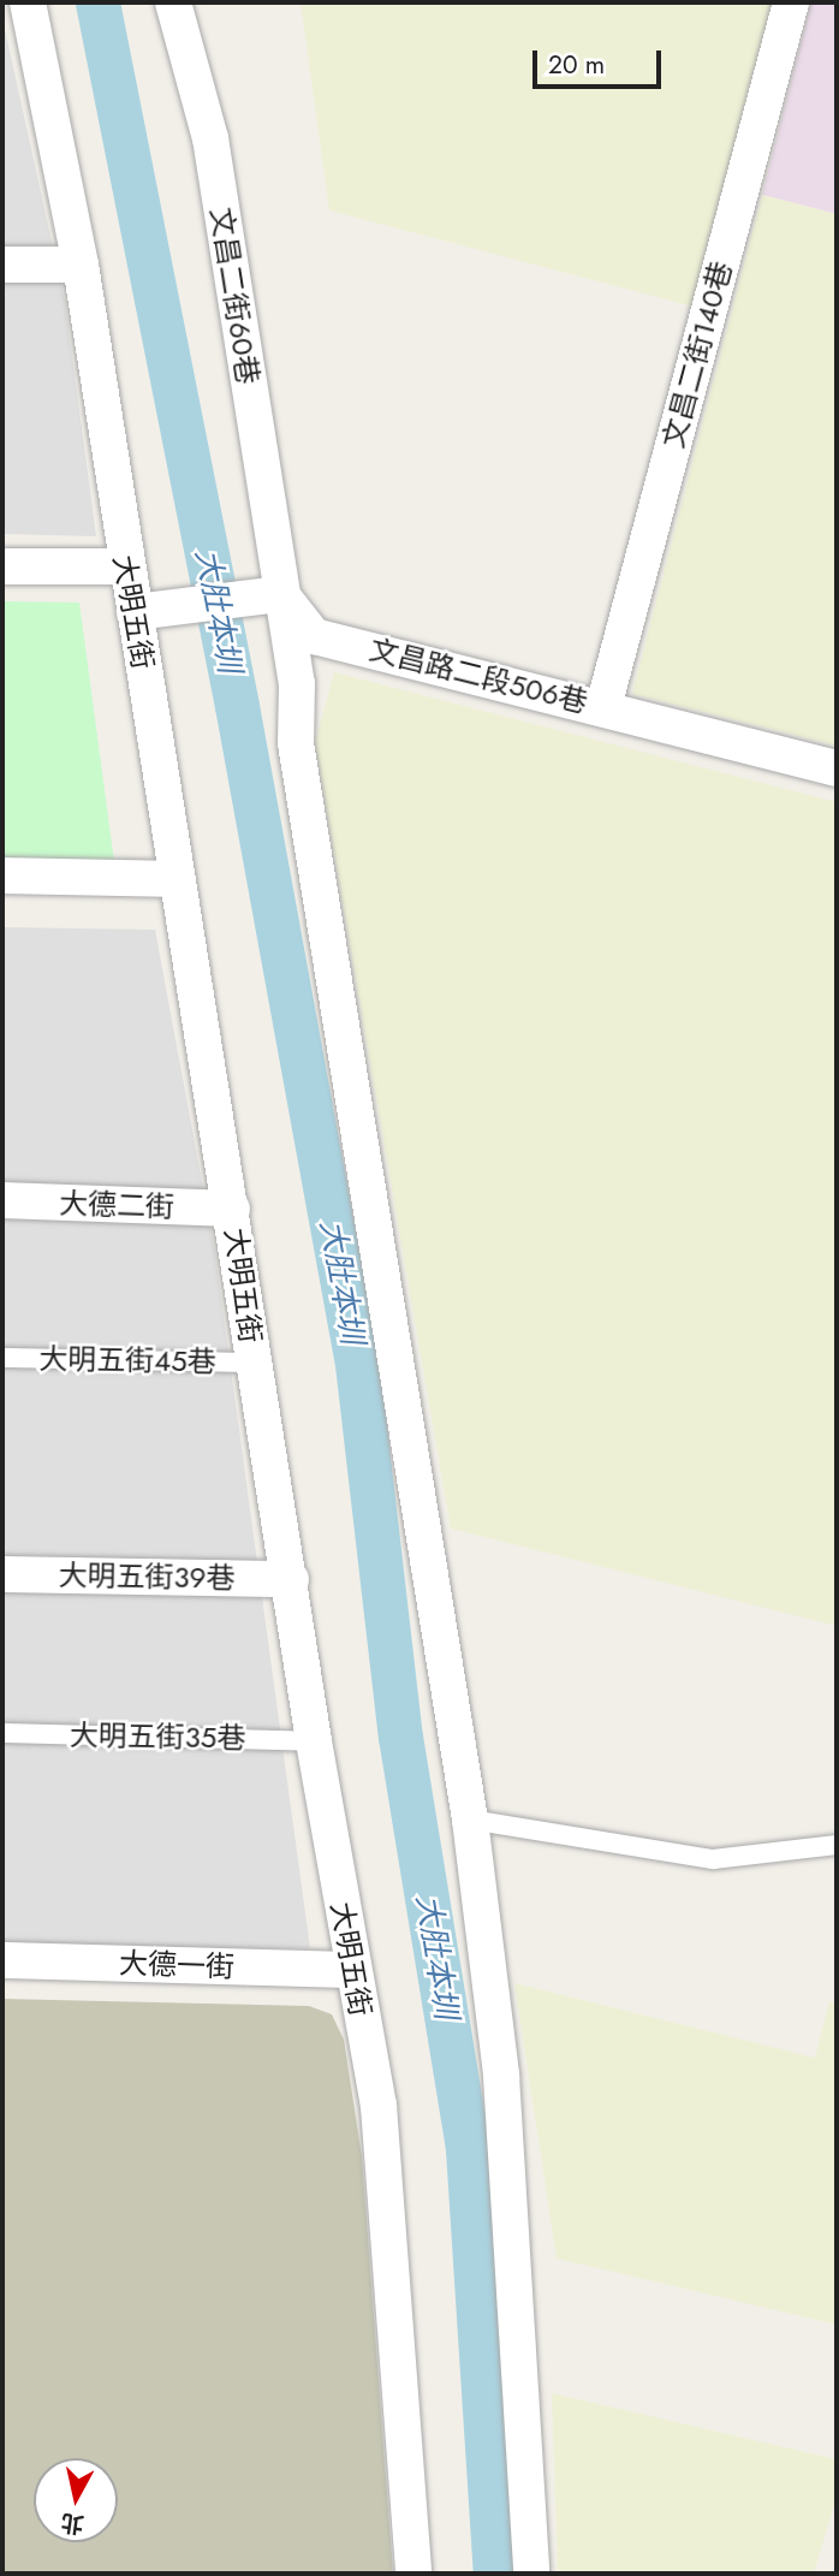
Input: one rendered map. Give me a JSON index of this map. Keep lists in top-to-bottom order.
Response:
{
  "streets": {
    "street": [
      "文昌二街60巷",
      "文昌二街140巷",
      "大明五街",
      "文昌路二段506巷",
      "大德二街",
      "大明五街39巷",
      "大德一街"
    ],
    "lane": ["大明五街45巷", "大明五街35巷"]
  },
  "crossings": [
    ["文昌二街60巷", "文昌路二段506巷"],
    ["文昌二街140巷", "文昌路二段506巷"],
    ["大明五街", "大德二街"],
    ["大明五街", "大明五街45巷"],
    ["大明五街", "大明五街39巷"],
    ["大明五街", "大明五街35巷"],
    ["大明五街", "大德一街"]
  ],
  "water": ["大肚本圳"],
  "scale_bar": "20 m",
  "north": "bottom"
}
